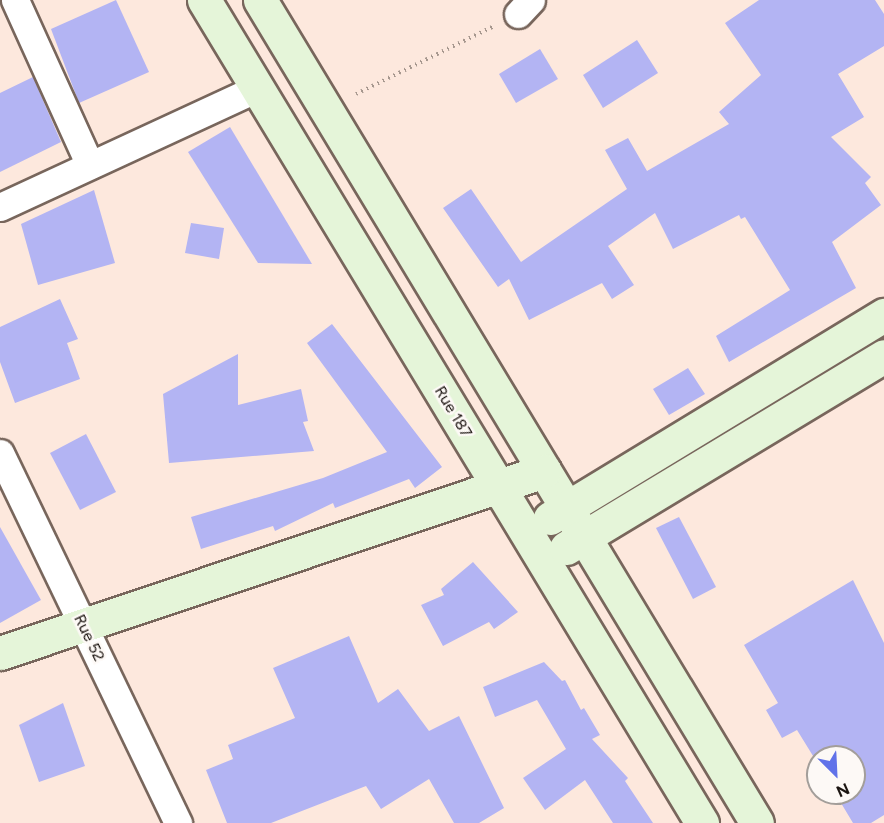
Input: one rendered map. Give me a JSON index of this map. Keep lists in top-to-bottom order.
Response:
{
  "streets": {
    "street": ["Rue 187", "Rue 52"]
  },
  "north": "bottom right"
}
